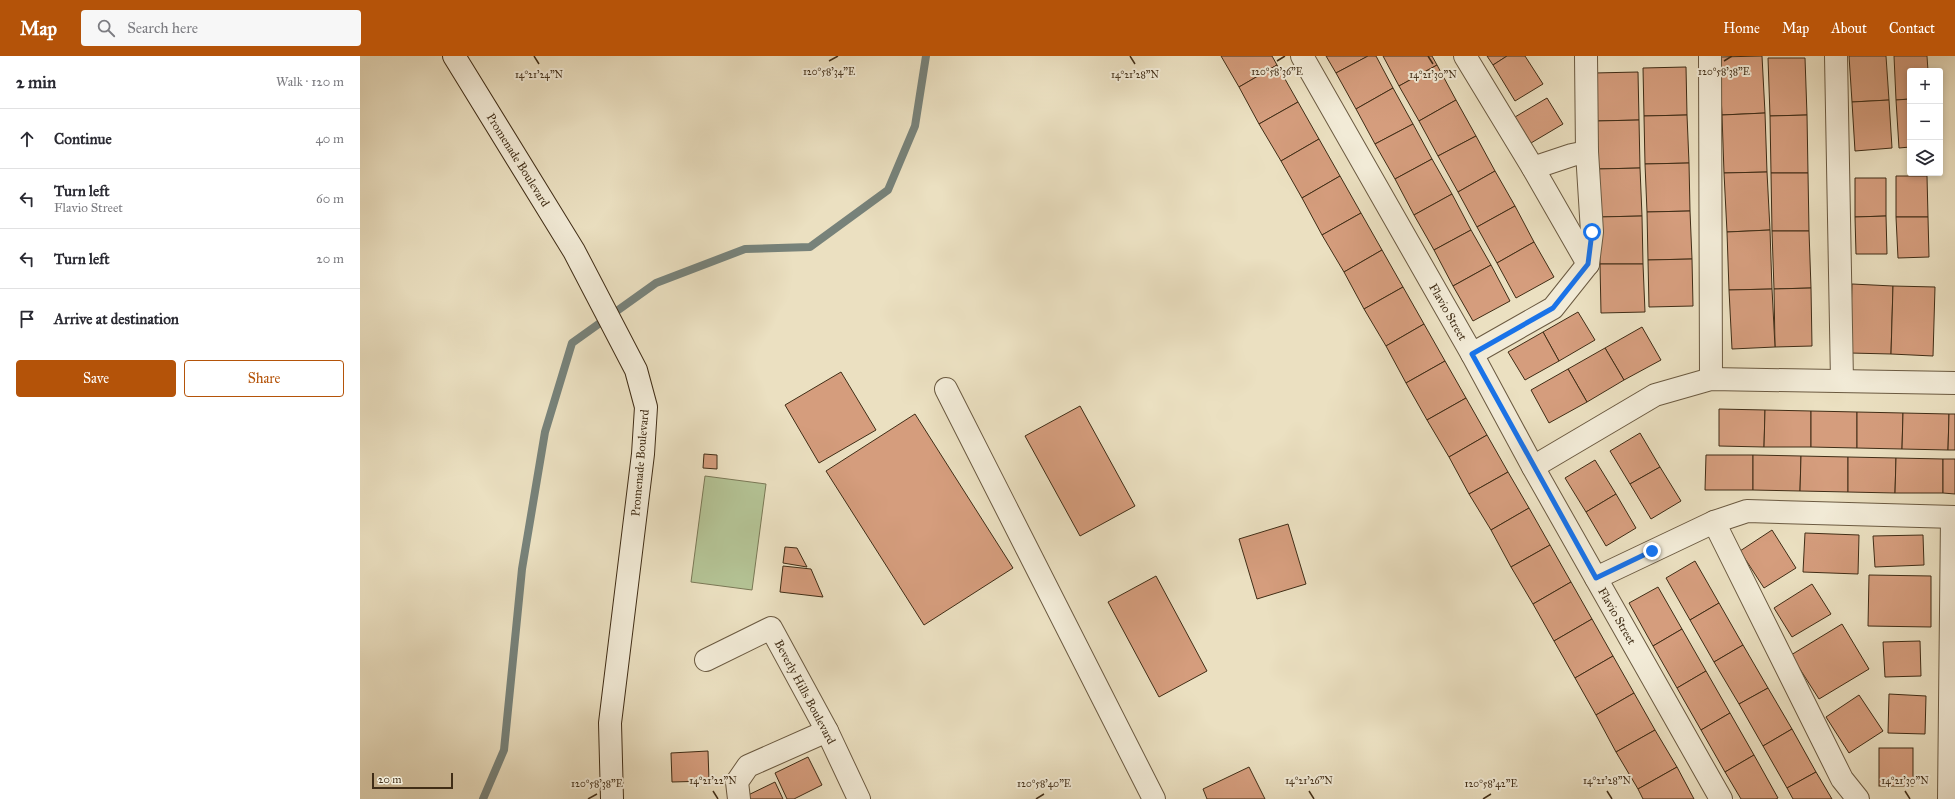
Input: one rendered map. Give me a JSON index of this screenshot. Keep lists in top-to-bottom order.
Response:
{
  "streets": {
    "street": ["Promenade Boulevard", "Flavio Street", "Beverly Hills Boulevard"]
  },
  "scale_bar": "20 m",
  "page": {
    "header": "Map",
    "search": "Search here",
    "nav": [
      "Home",
      "Map",
      "About",
      "Contact"
    ],
    "heading": ["2 min", "Walk · 120 m"],
    "map_buttons": ["+", "−"],
    "list": [
      ["Continue", "40 m"],
      ["Turn left", "Flavio Street", "60 m"],
      ["Turn left", "20 m"],
      "Arrive at destination"
    ],
    "buttons": ["Save", "Share"],
    "scale": "20 m"
  },
  "coordinates": [
    "120°58'34\"E",
    "120°58'36\"E",
    "120°58'38\"E",
    "14°21'24\"N",
    "14°21'28\"N",
    "14°21'30\"N",
    "14°21'22\"N",
    "14°21'26\"N",
    "120°58'40\"E",
    "120°58'42\"E"
  ]
}
